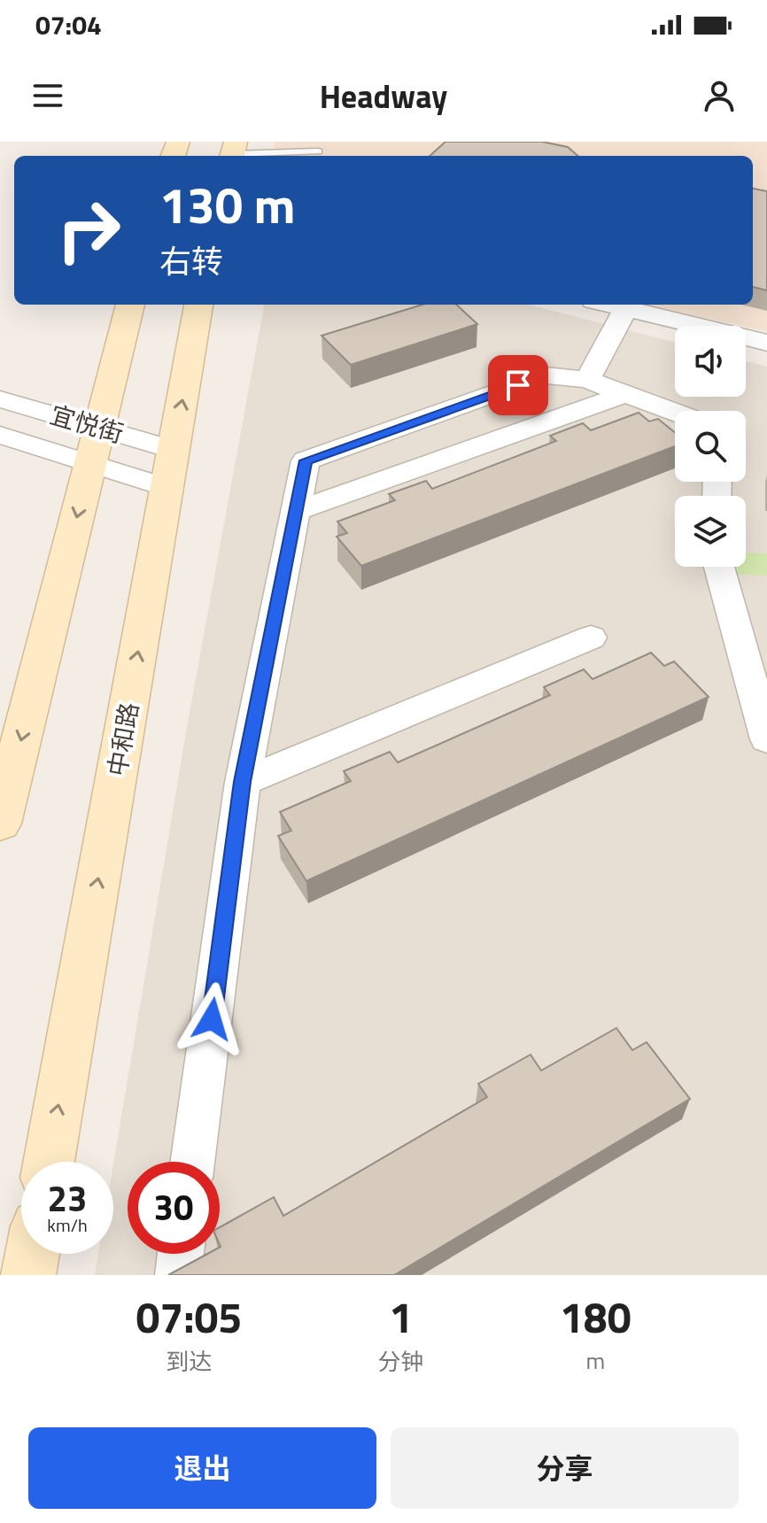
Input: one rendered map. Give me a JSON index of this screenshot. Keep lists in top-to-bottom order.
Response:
{
  "streets": {
    "main road": ["中和路"],
    "street": ["宜悦街"]
  },
  "crossings": [
    ["宜悦街", "中和路"]
  ],
  "page": {
    "status": "07:04",
    "header": "Headway",
    "turn": ["130 m", "右转"],
    "speed": "23 km/h",
    "limit": "30",
    "eta": [
      "07:05",
      "到达",
      "1",
      "分钟",
      "180",
      "m"
    ],
    "buttons": ["退出", "分享"]
  }
}
